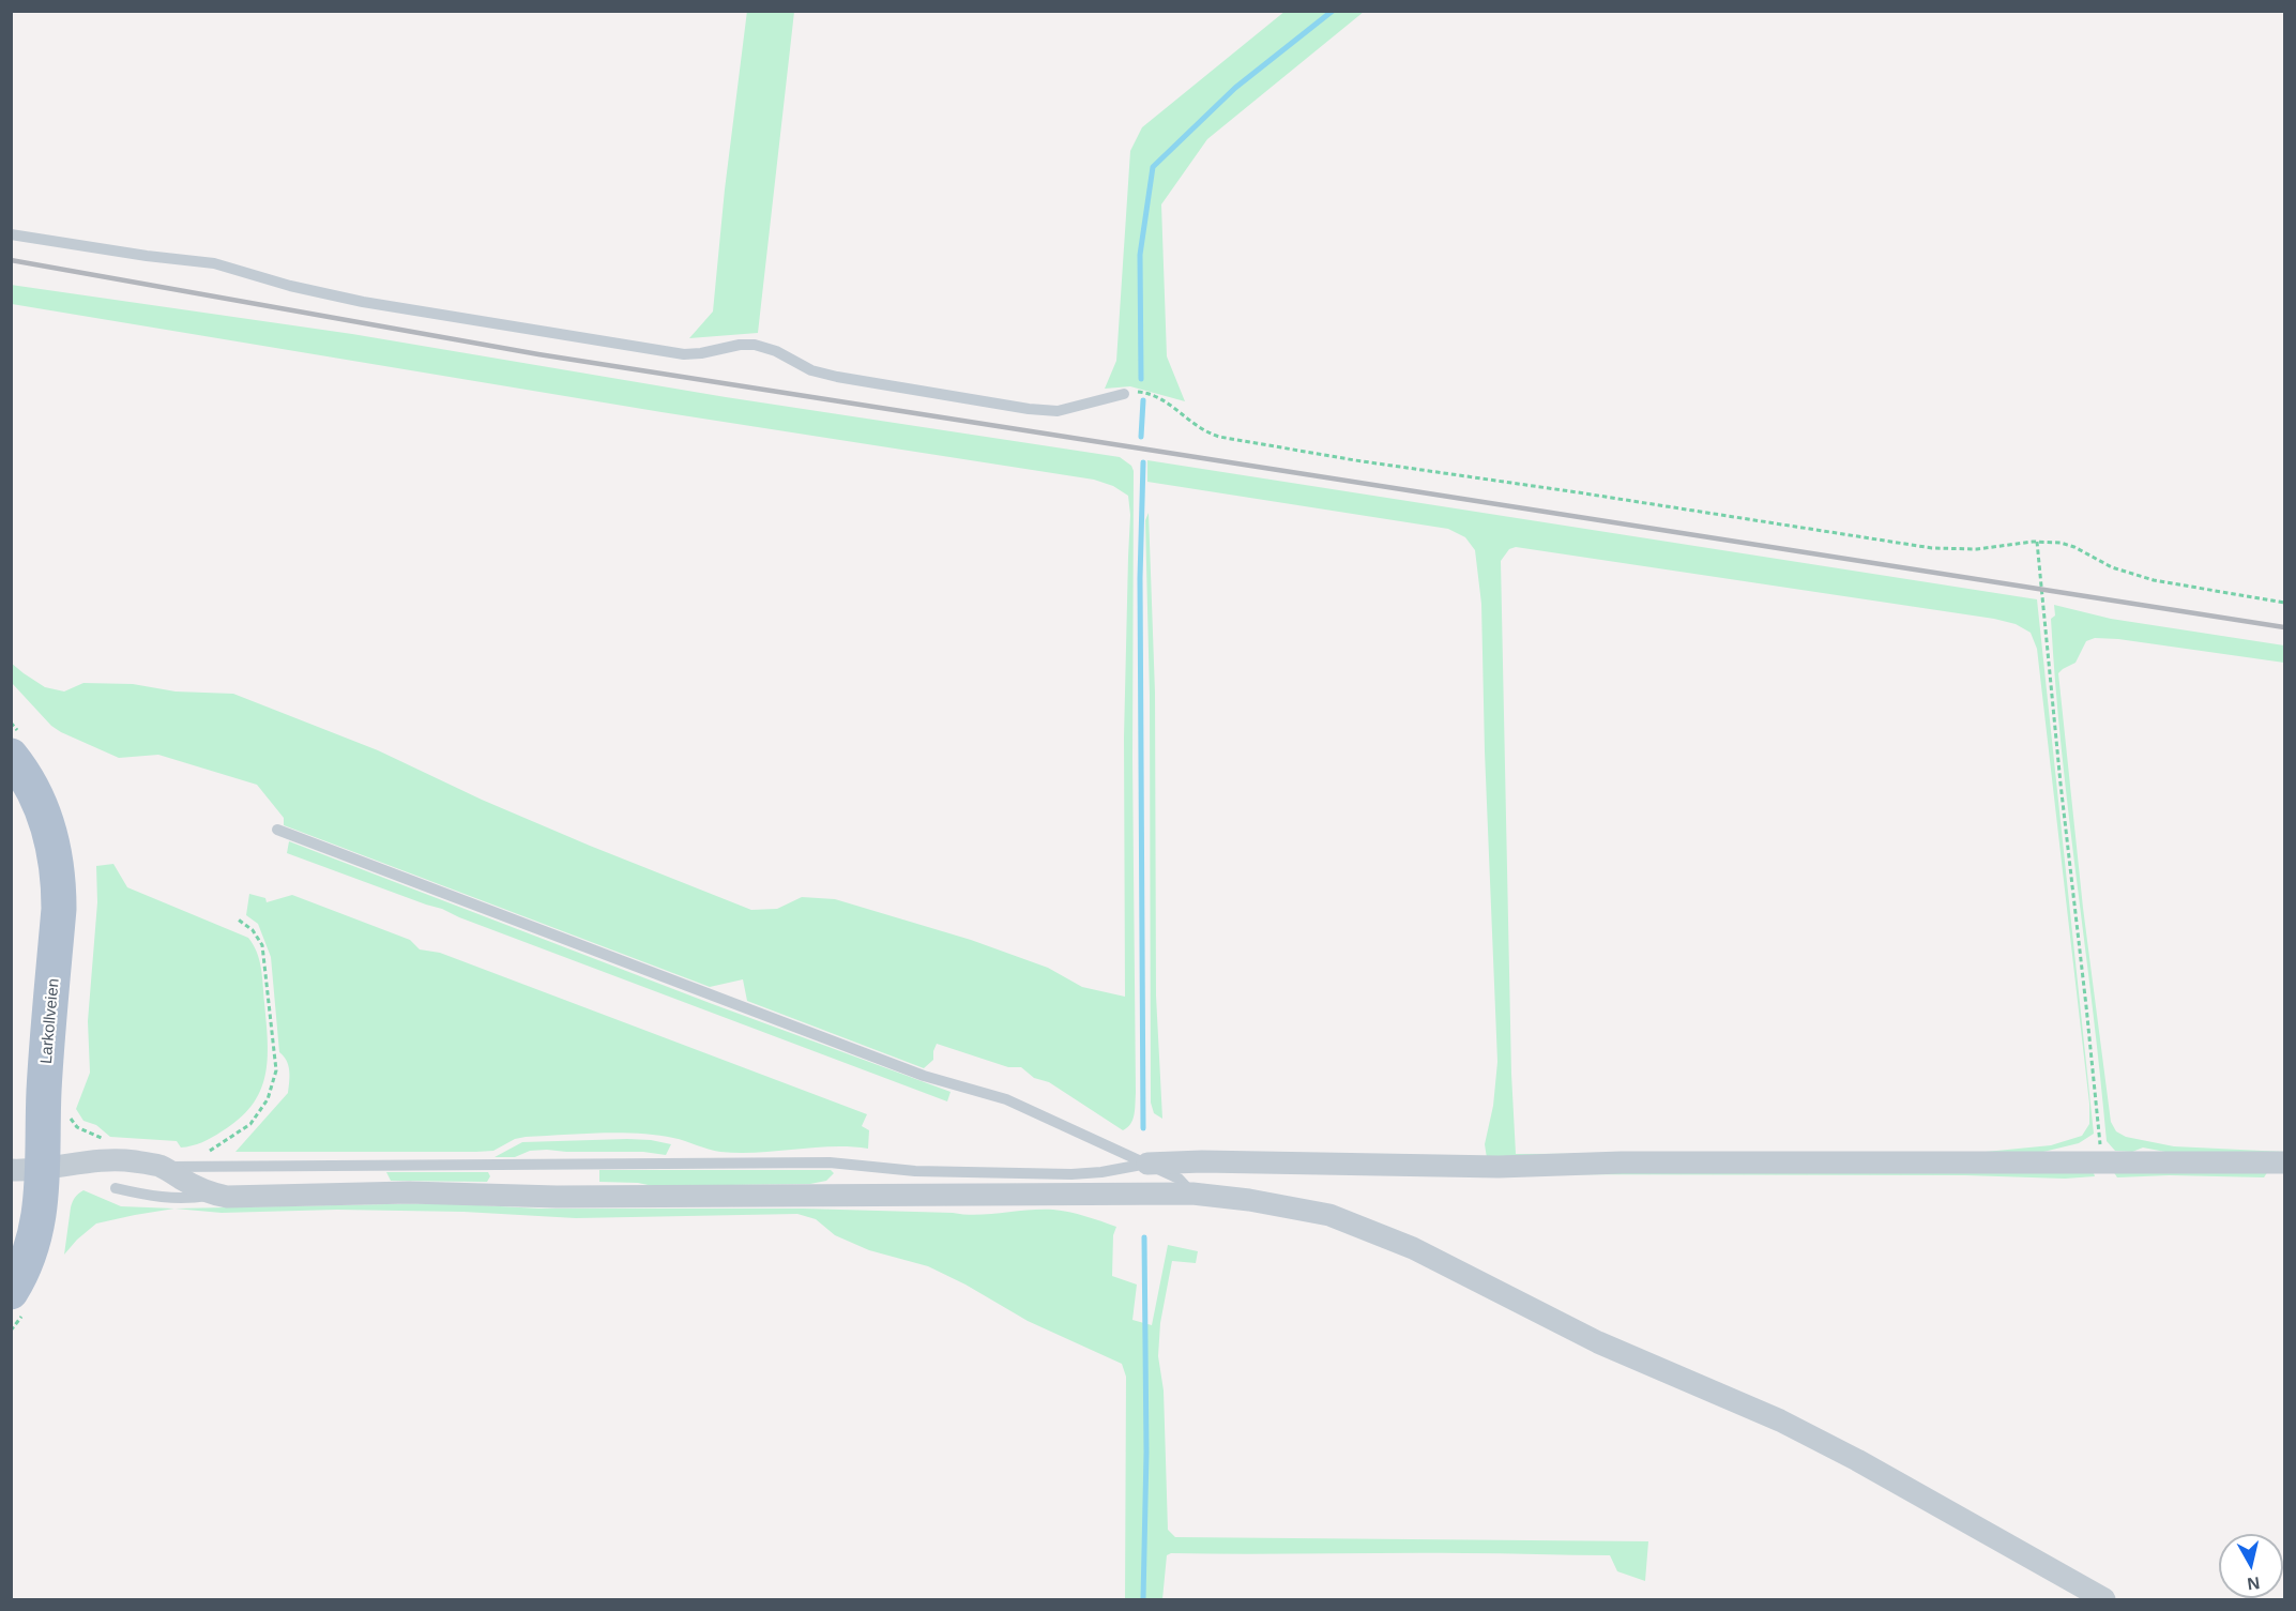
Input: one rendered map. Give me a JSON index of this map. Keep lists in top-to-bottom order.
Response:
{
  "streets": {
    "main road": ["Larkollveien"]
  },
  "north": "bottom"
}
